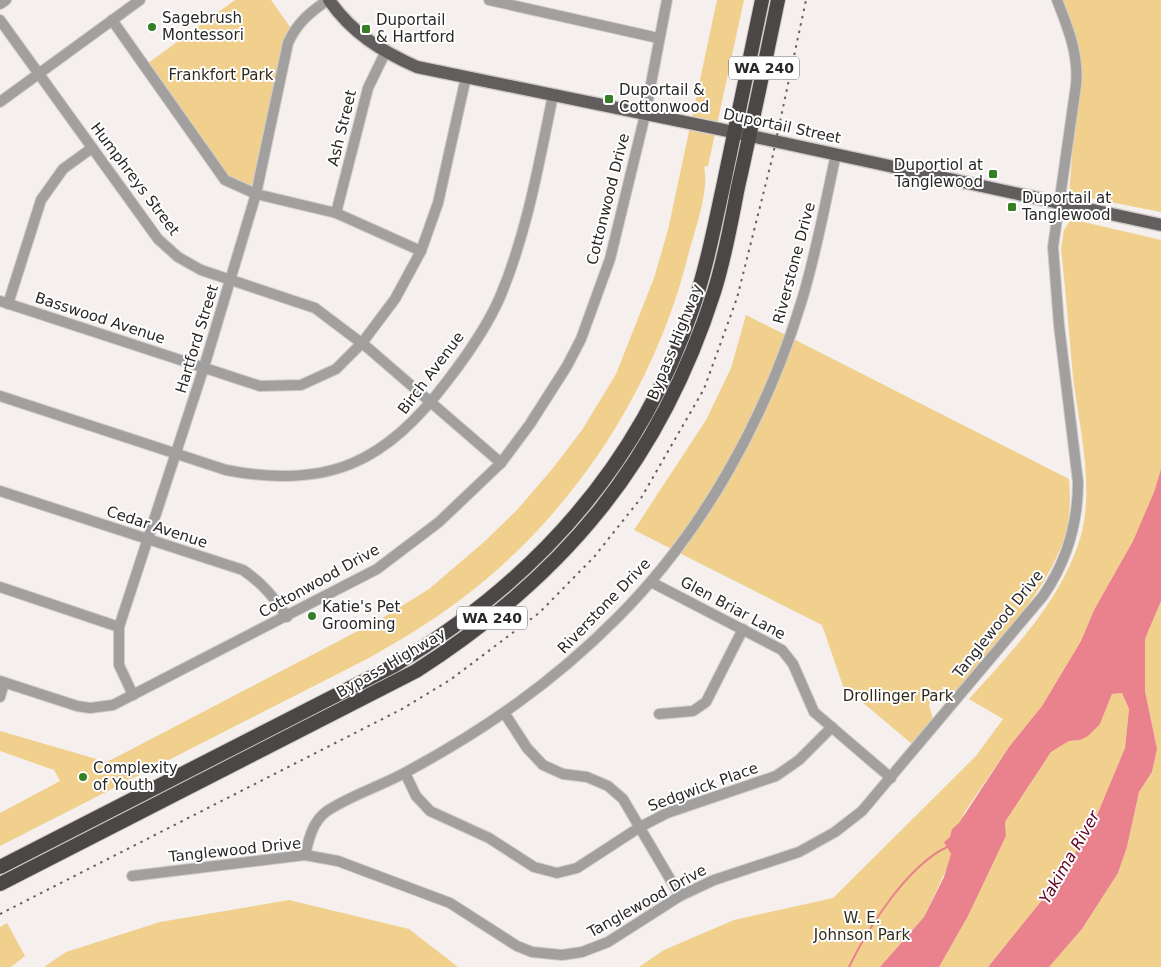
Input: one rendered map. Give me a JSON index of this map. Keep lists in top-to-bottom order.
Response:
{
  "streets": {
    "highway": ["WA 240", "Bypass Highway"],
    "main road": ["Duportail Street"],
    "street": [
      "Ash Street",
      "Humphreys Street",
      "Cottonwood Drive",
      "Riverstone Drive",
      "Basswood Avenue",
      "Hartford Street",
      "Birch Avenue",
      "Cedar Avenue",
      "Glen Briar Lane",
      "Tanglewood Drive",
      "Sedgwick Place"
    ]
  },
  "crossings": [
    ["Duportail Street", "Ash Street"],
    ["Duportail Street", "Cottonwood Drive"],
    ["Duportail Street", "Riverstone Drive"],
    ["Duportail Street", "Basswood Avenue"],
    ["Duportail Street", "Hartford Street"],
    ["Duportail Street", "Bypass Highway"],
    ["Duportail Street", "Birch Avenue"],
    ["Duportail Street", "Tanglewood Drive"],
    ["Humphreys Street", "Cottonwood Drive"],
    ["Humphreys Street", "Basswood Avenue"],
    ["Humphreys Street", "Hartford Street"],
    ["Humphreys Street", "Birch Avenue"],
    ["Cottonwood Drive", "Hartford Street"],
    ["Cottonwood Drive", "Cedar Avenue"],
    ["Riverstone Drive", "Glen Briar Lane"],
    ["Riverstone Drive", "Tanglewood Drive"],
    ["Riverstone Drive", "Sedgwick Place"],
    ["Basswood Avenue", "Hartford Street"],
    ["Hartford Street", "Birch Avenue"],
    ["Hartford Street", "Cedar Avenue"],
    ["Glen Briar Lane", "Tanglewood Drive"],
    ["Glen Briar Lane", "Sedgwick Place"]
  ],
  "water": ["Yakima River"],
  "parks": ["Frankfort Park", "Drollinger Park", "W. E. Johnson Park"],
  "places": {
    "other": ["Sagebrush Montessori", "Katie's Pet Grooming", "Complexity of Youth"],
    "transit": [
      "Duportail & Hartford",
      "Duportail & Cottonwood",
      "Duportiol at Tanglewood",
      "Duportail at Tanglewood"
    ]
  }
}
